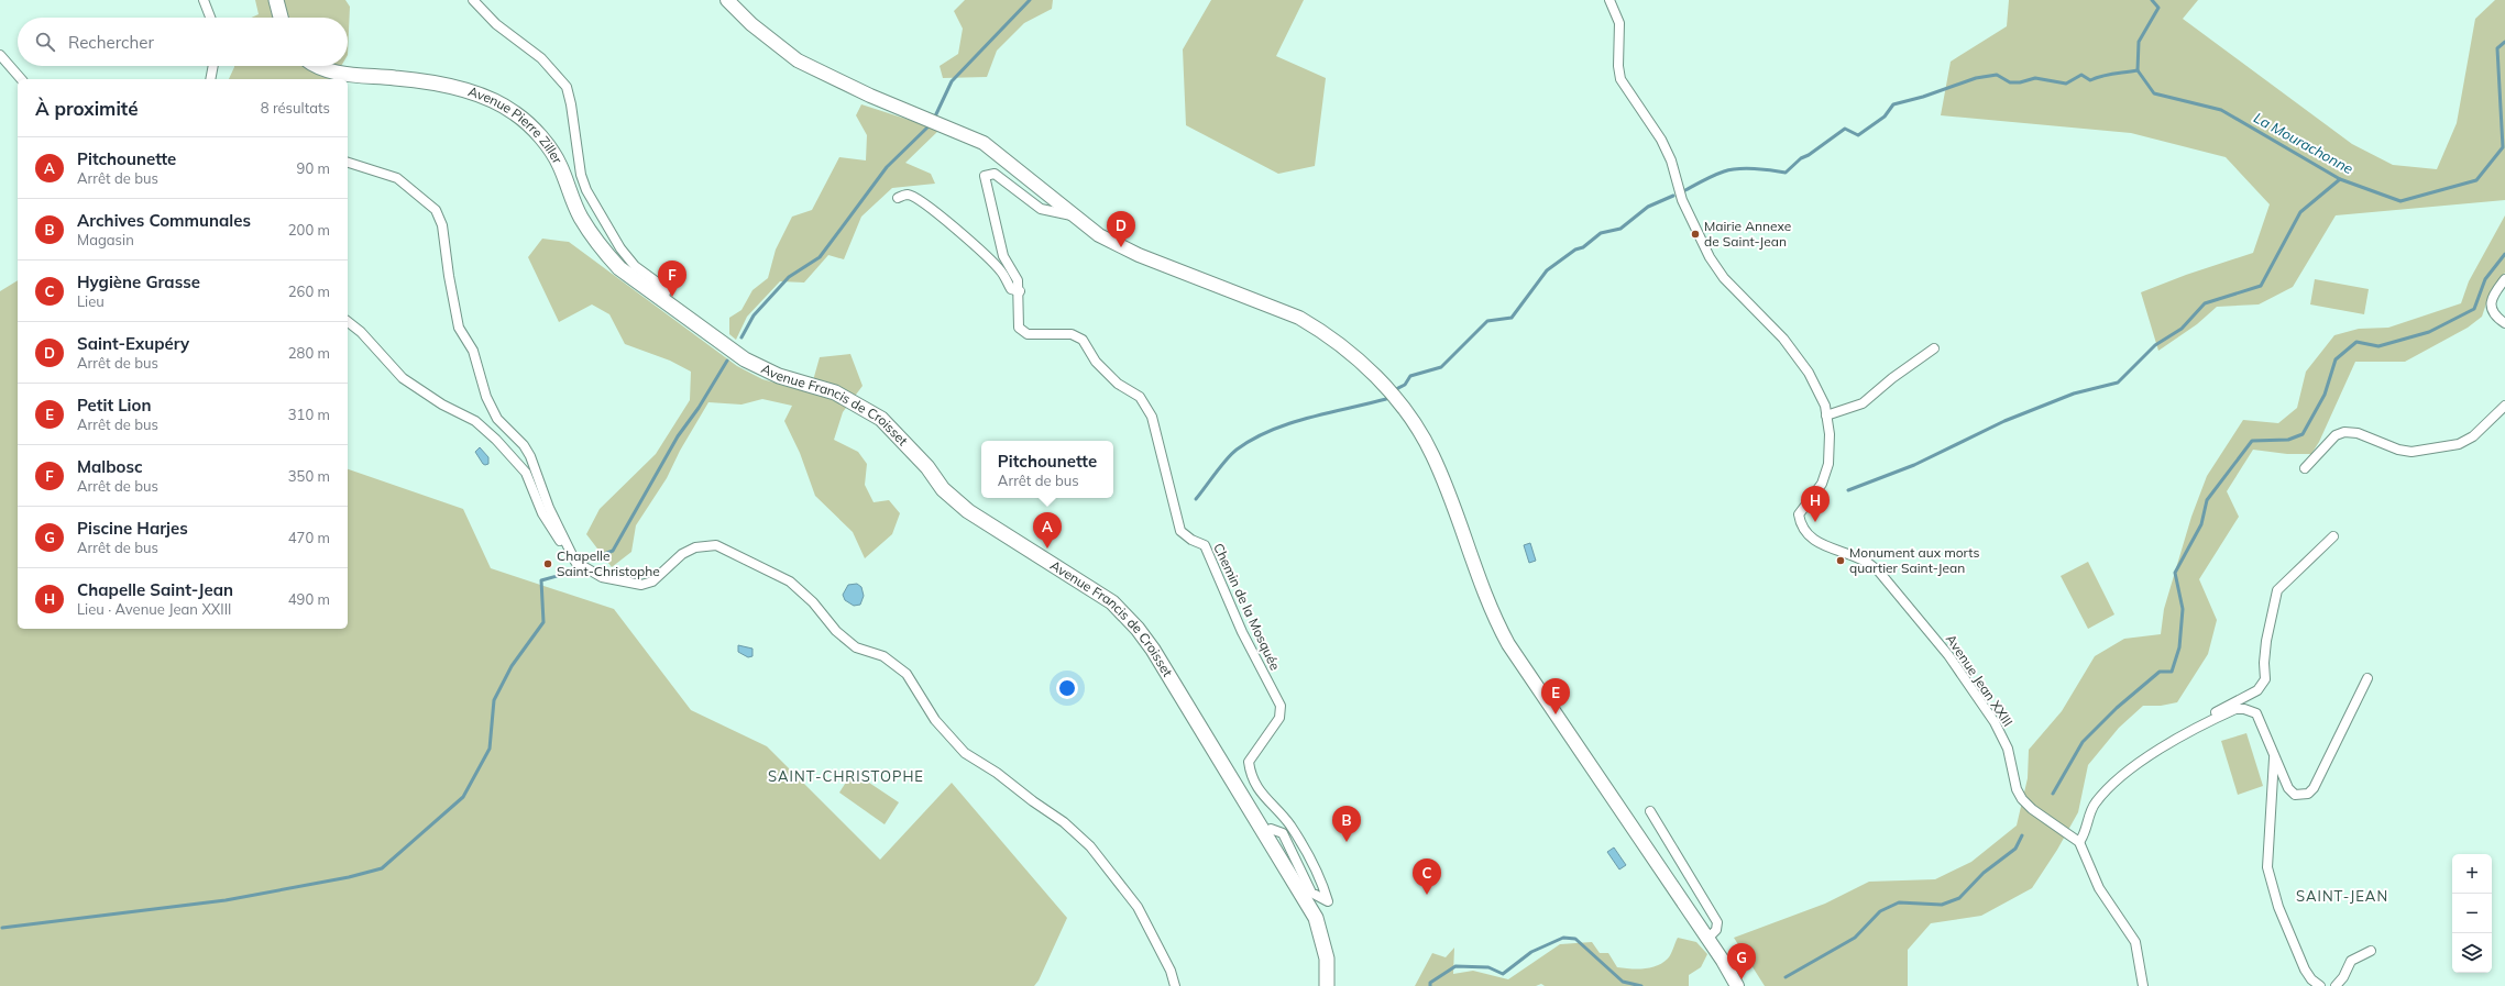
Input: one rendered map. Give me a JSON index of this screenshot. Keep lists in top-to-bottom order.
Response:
{
  "streets": {
    "main road": ["Avenue Pierre Ziller", "Avenue Francis de Croisset"],
    "street": ["Chemin de la Mosquée", "Avenue Jean XXIII"]
  },
  "crossings": [
    ["Avenue Pierre Ziller", "Avenue Francis de Croisset"],
    ["Avenue Francis de Croisset", "Chemin de la Mosquée"]
  ],
  "districts": ["SAINT-CHRISTOPHE", "SAINT-JEAN"],
  "water": ["La Mourachonne"],
  "places": ["Mairie Annexe de Saint-Jean", "Monument aux morts quartier Saint-Jean", "Chapelle Saint-Christophe"],
  "page": {
    "search": "Rechercher",
    "heading": ["À proximité", "8 résultats"],
    "list": [
      {
        "mark": "A",
        "name": "Pitchounette",
        "note": "Arrêt de bus",
        "value": "90 m"
      },
      {
        "mark": "B",
        "name": "Archives Communales",
        "note": "Magasin",
        "value": "200 m"
      },
      {
        "mark": "C",
        "name": "Hygiène Grasse",
        "note": "Lieu",
        "value": "260 m"
      },
      {
        "mark": "D",
        "name": "Saint-Exupéry",
        "note": "Arrêt de bus",
        "value": "280 m"
      },
      {
        "mark": "E",
        "name": "Petit Lion",
        "note": "Arrêt de bus",
        "value": "310 m"
      },
      {
        "mark": "F",
        "name": "Malbosc",
        "note": "Arrêt de bus",
        "value": "350 m"
      },
      {
        "mark": "G",
        "name": "Piscine Harjes",
        "note": "Arrêt de bus",
        "value": "470 m"
      },
      {
        "mark": "H",
        "name": "Chapelle Saint-Jean",
        "note": "Lieu · Avenue Jean XXIII",
        "value": "490 m"
      }
    ],
    "pins": [
      "D",
      "F",
      "H",
      "A",
      "E",
      "B",
      "C",
      "G"
    ],
    "popup": ["Pitchounette", "Arrêt de bus"],
    "map_buttons": ["+", "−"]
  }
}
